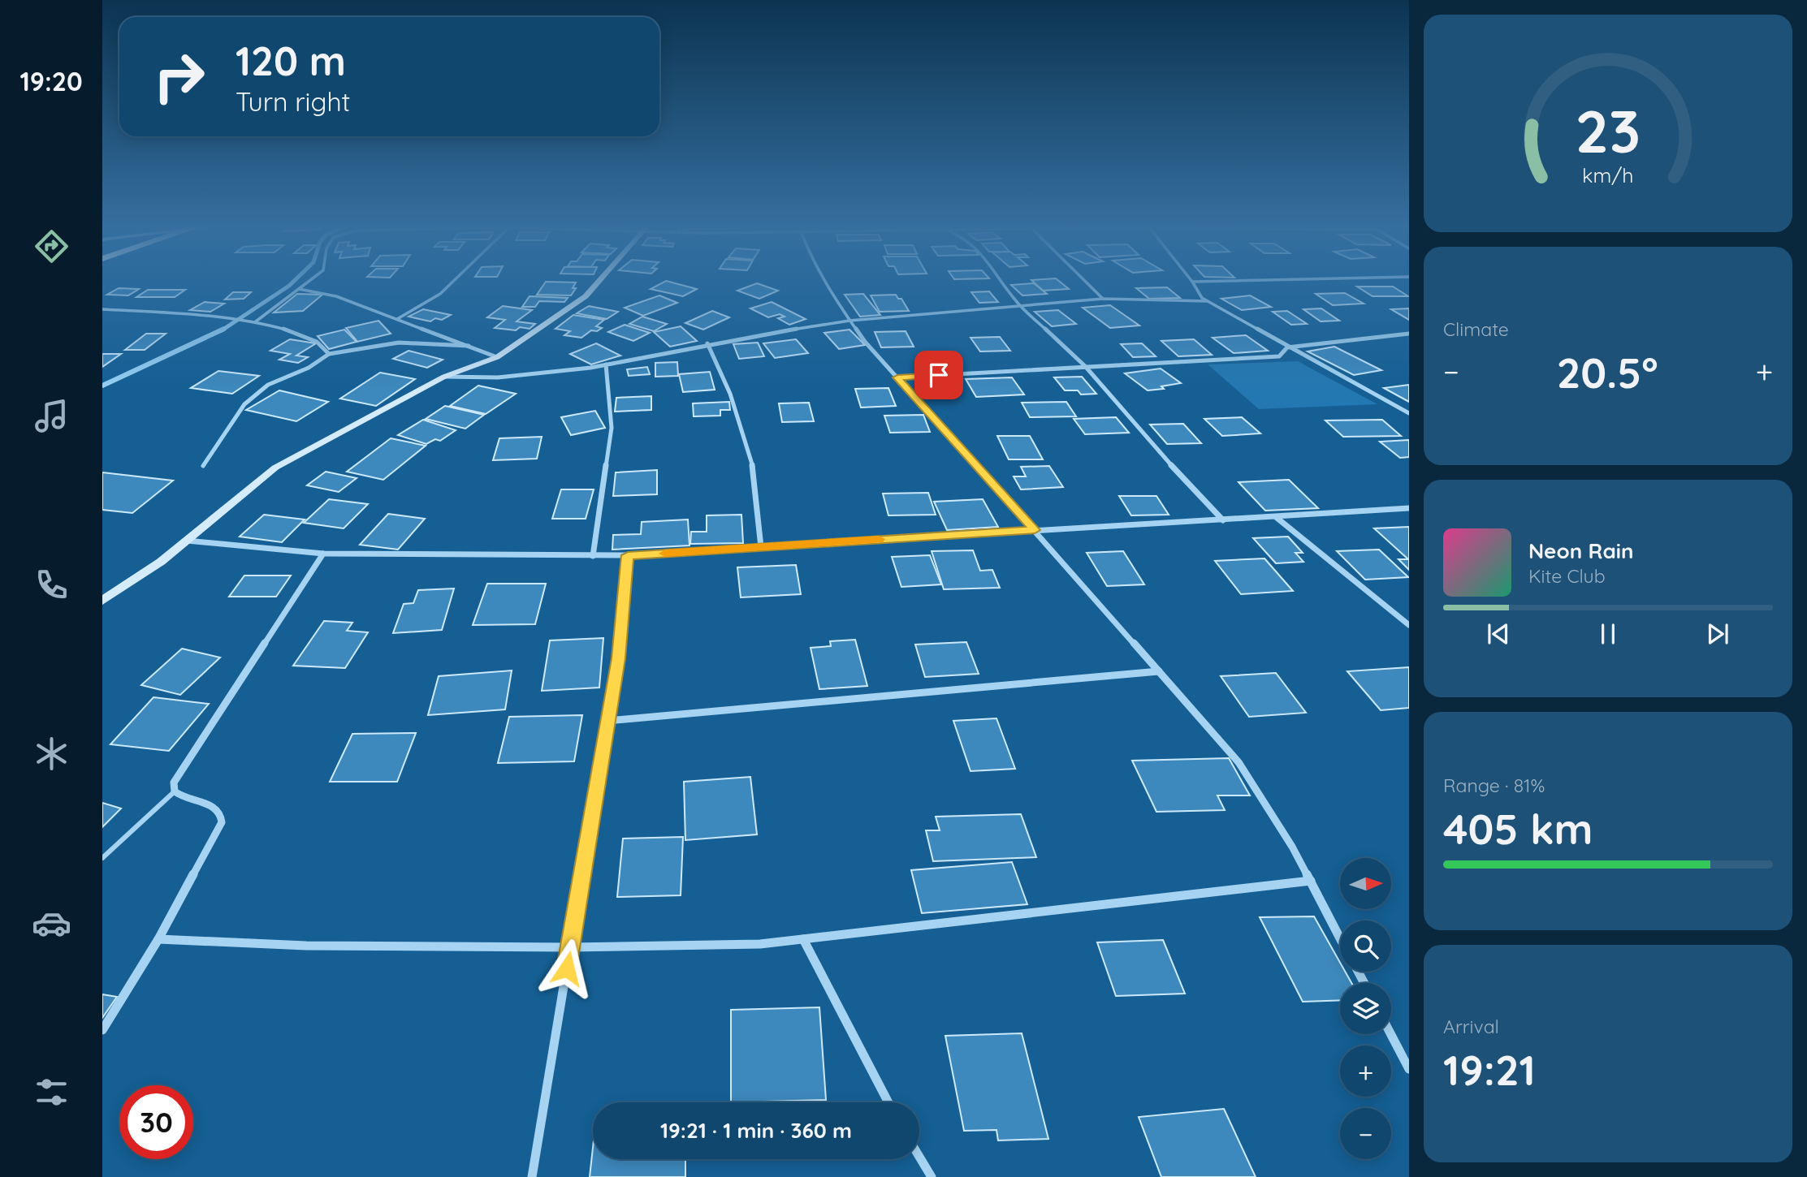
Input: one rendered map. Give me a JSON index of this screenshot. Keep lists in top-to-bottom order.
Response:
{
  "north": "right",
  "page": {
    "tabs": "19:20",
    "turn": ["120 m", "Turn right"],
    "tile": [
      "Climate",
      ["Range · 81%", "405 km"],
      ["Arrival", "19:21"]
    ],
    "heat": ["−", "20.5°", "+"],
    "song": ["Neon Rain", "Kite Club"],
    "map_buttons": ["+", "−"],
    "limit": "30",
    "trip": "19:21 · 1 min · 360 m",
    "gauge": ["23", "km/h"]
  }
}
